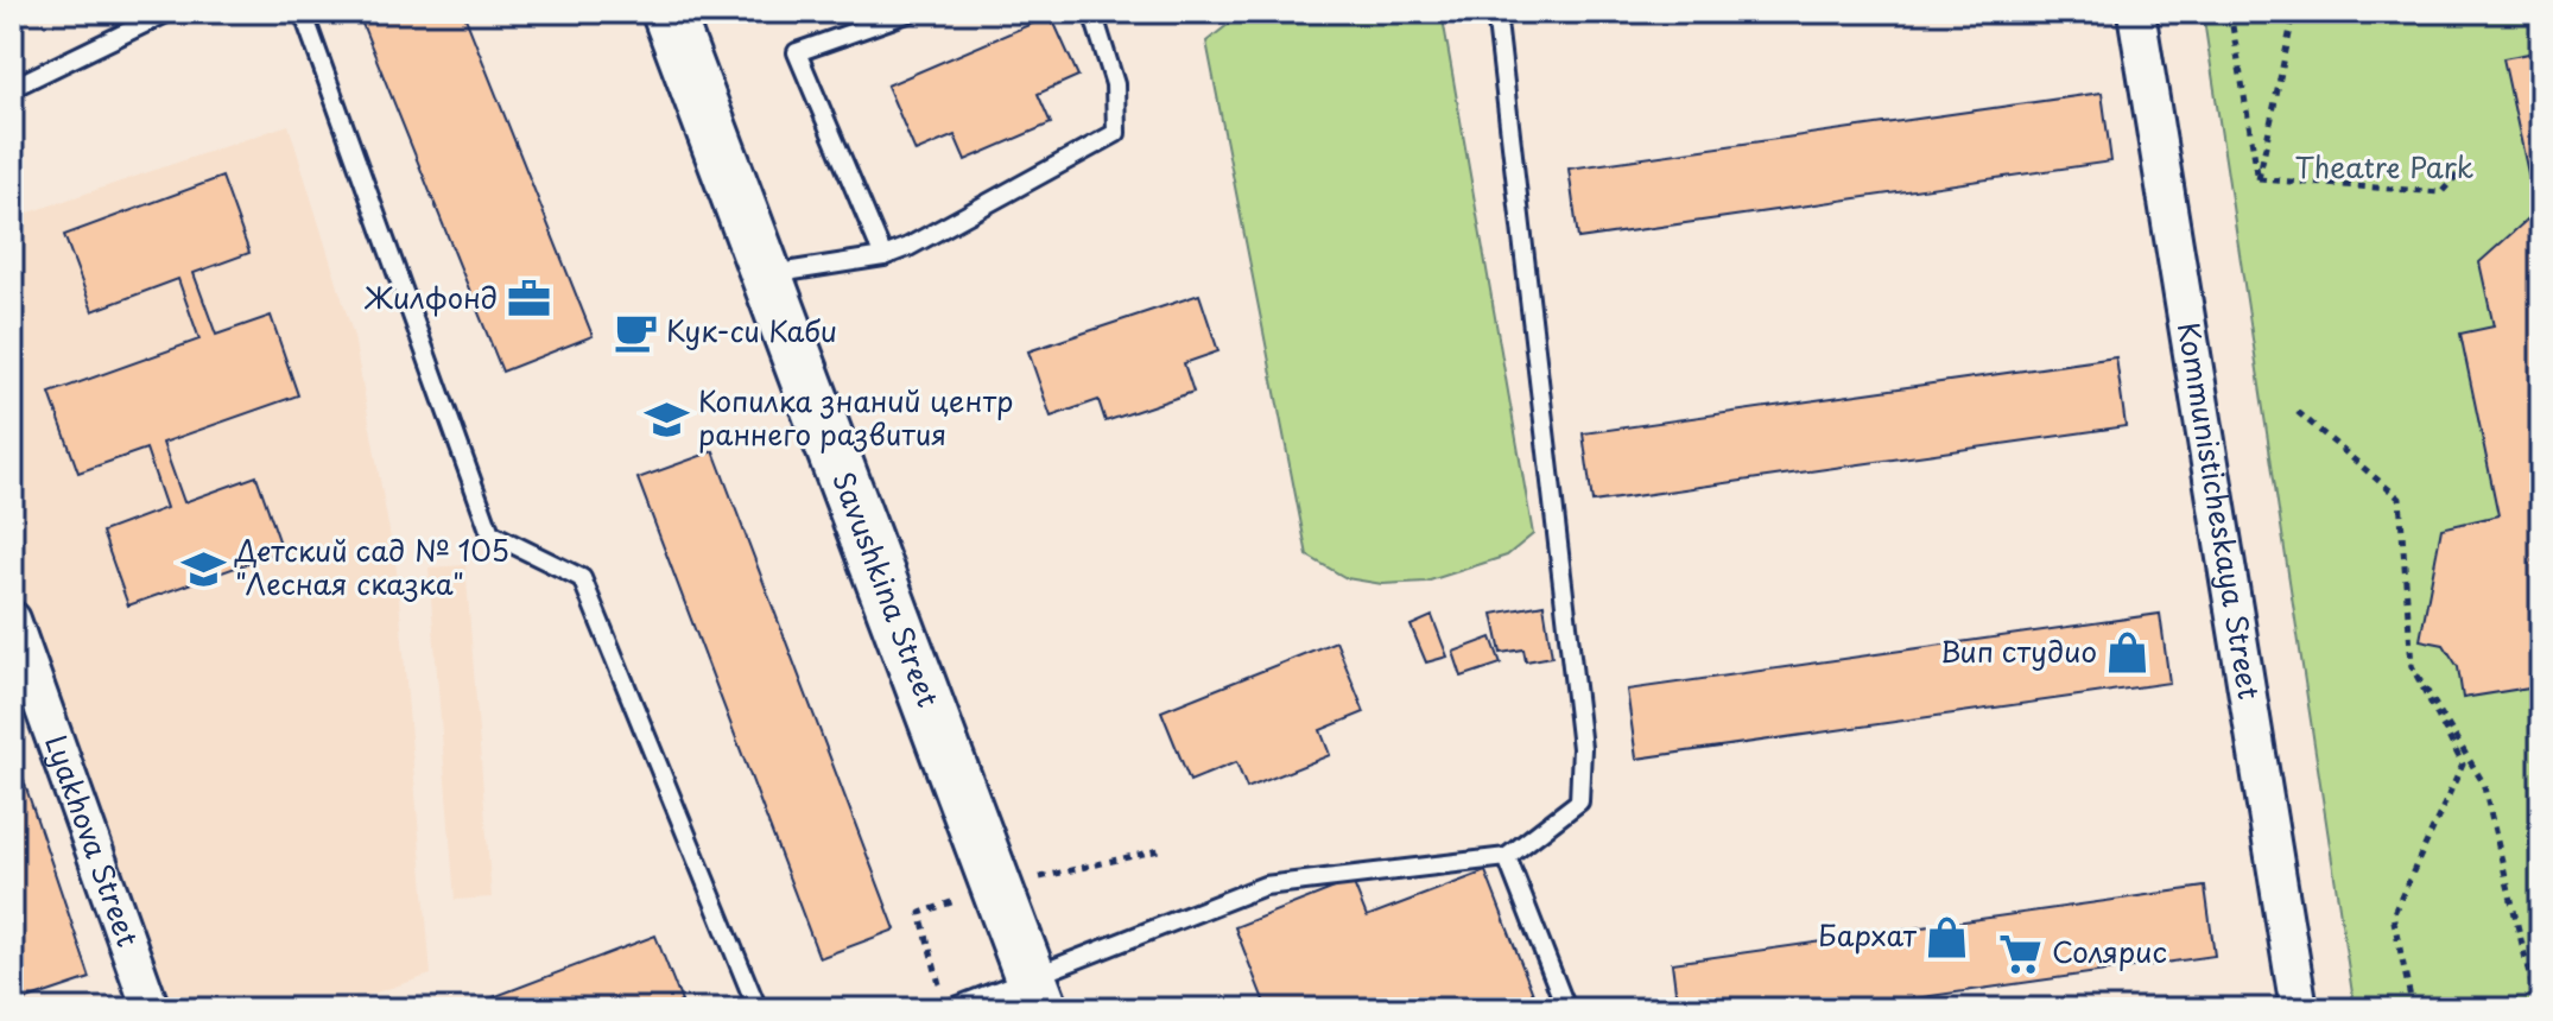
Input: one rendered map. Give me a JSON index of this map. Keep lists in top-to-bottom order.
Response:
{
  "streets": {
    "main road": ["Savushkina Street"],
    "street": ["Kommunisticheskaya Street", "Lyakhova Street"]
  },
  "parks": ["Theatre Park"],
  "places": {
    "office": ["Жилфонд"],
    "cafe": ["Кук-си Каби"],
    "school or university": ["Копилка знаний центр раннего развития", "Детский сад № 105 \"Лесная сказка\""],
    "shop": ["Вип студио", "Бархат"],
    "supermarket": ["Солярис"]
  }
}
